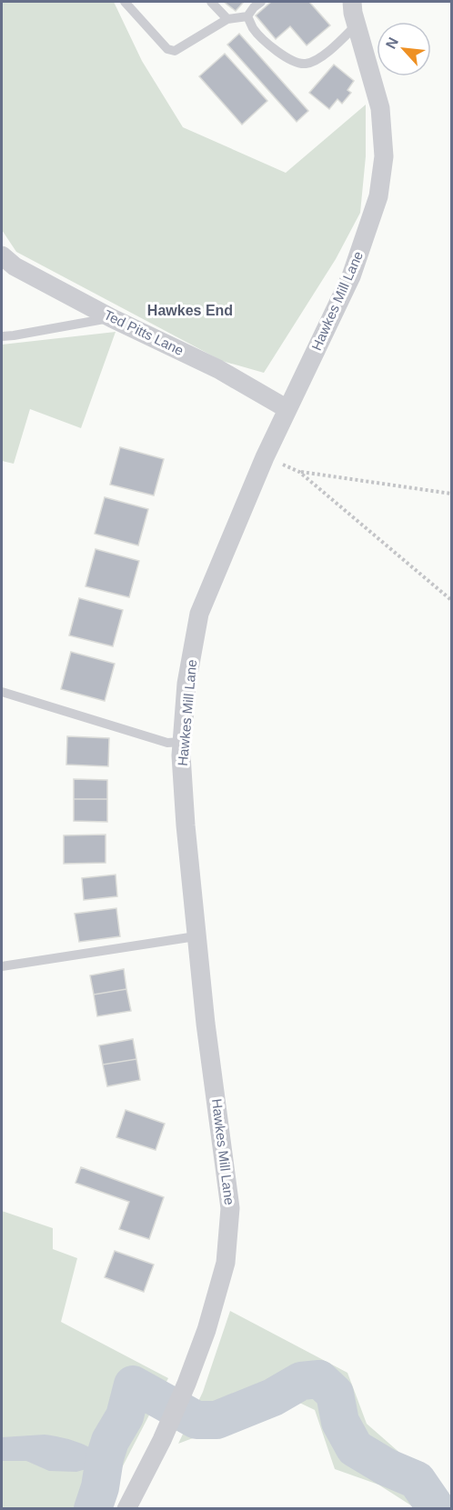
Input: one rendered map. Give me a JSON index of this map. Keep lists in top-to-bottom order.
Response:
{
  "streets": {
    "street": ["Hawkes Mill Lane", "Ted Pitts Lane"]
  },
  "crossings": [
    ["Hawkes Mill Lane", "Ted Pitts Lane"]
  ],
  "districts": ["Hawkes End"],
  "north": "top left"
}
